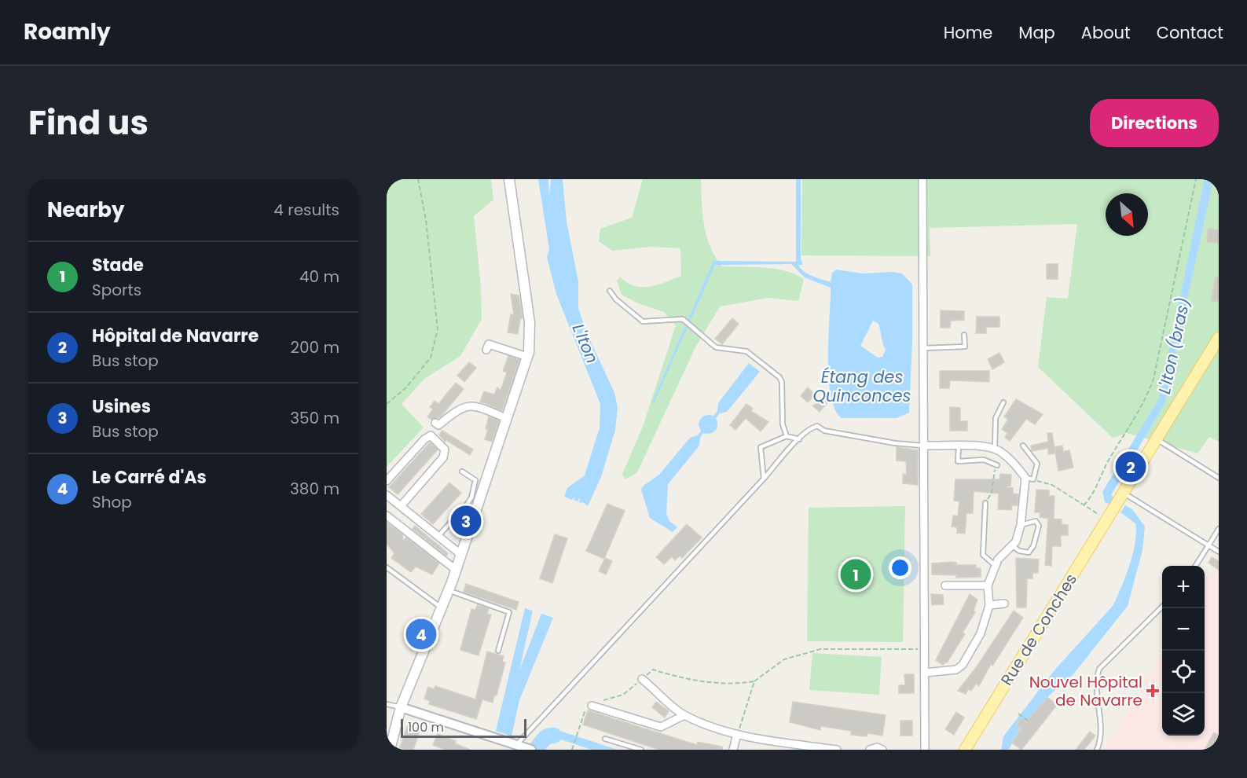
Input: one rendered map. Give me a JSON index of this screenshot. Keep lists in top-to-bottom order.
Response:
{
  "streets": {
    "main road": ["Rue de Conches"]
  },
  "water": ["L'Iton", "L'Iton (bras)", "Étang des Quinconces"],
  "places": {
    "health": ["Nouvel Hôpital de Navarre"]
  },
  "scale_bar": "100 m",
  "north": "bottom right",
  "page": {
    "header": "Roamly",
    "nav": [
      "Home",
      "Map",
      "About",
      "Contact"
    ],
    "title": "Find us",
    "buttons": "Directions",
    "heading": ["Nearby", "4 results"],
    "list": [
      {
        "mark": "1",
        "name": "Stade",
        "note": "Sports",
        "value": "40 m"
      },
      {
        "mark": "2",
        "name": "Hôpital de Navarre",
        "note": "Bus stop",
        "value": "200 m"
      },
      {
        "mark": "3",
        "name": "Usines",
        "note": "Bus stop",
        "value": "350 m"
      },
      {
        "mark": "4",
        "name": "Le Carré d'As",
        "note": "Shop",
        "value": "380 m"
      }
    ],
    "pins": [
      "2",
      "3",
      "1",
      "4"
    ],
    "map_buttons": ["+", "−"],
    "scale": "100 m"
  }
}
